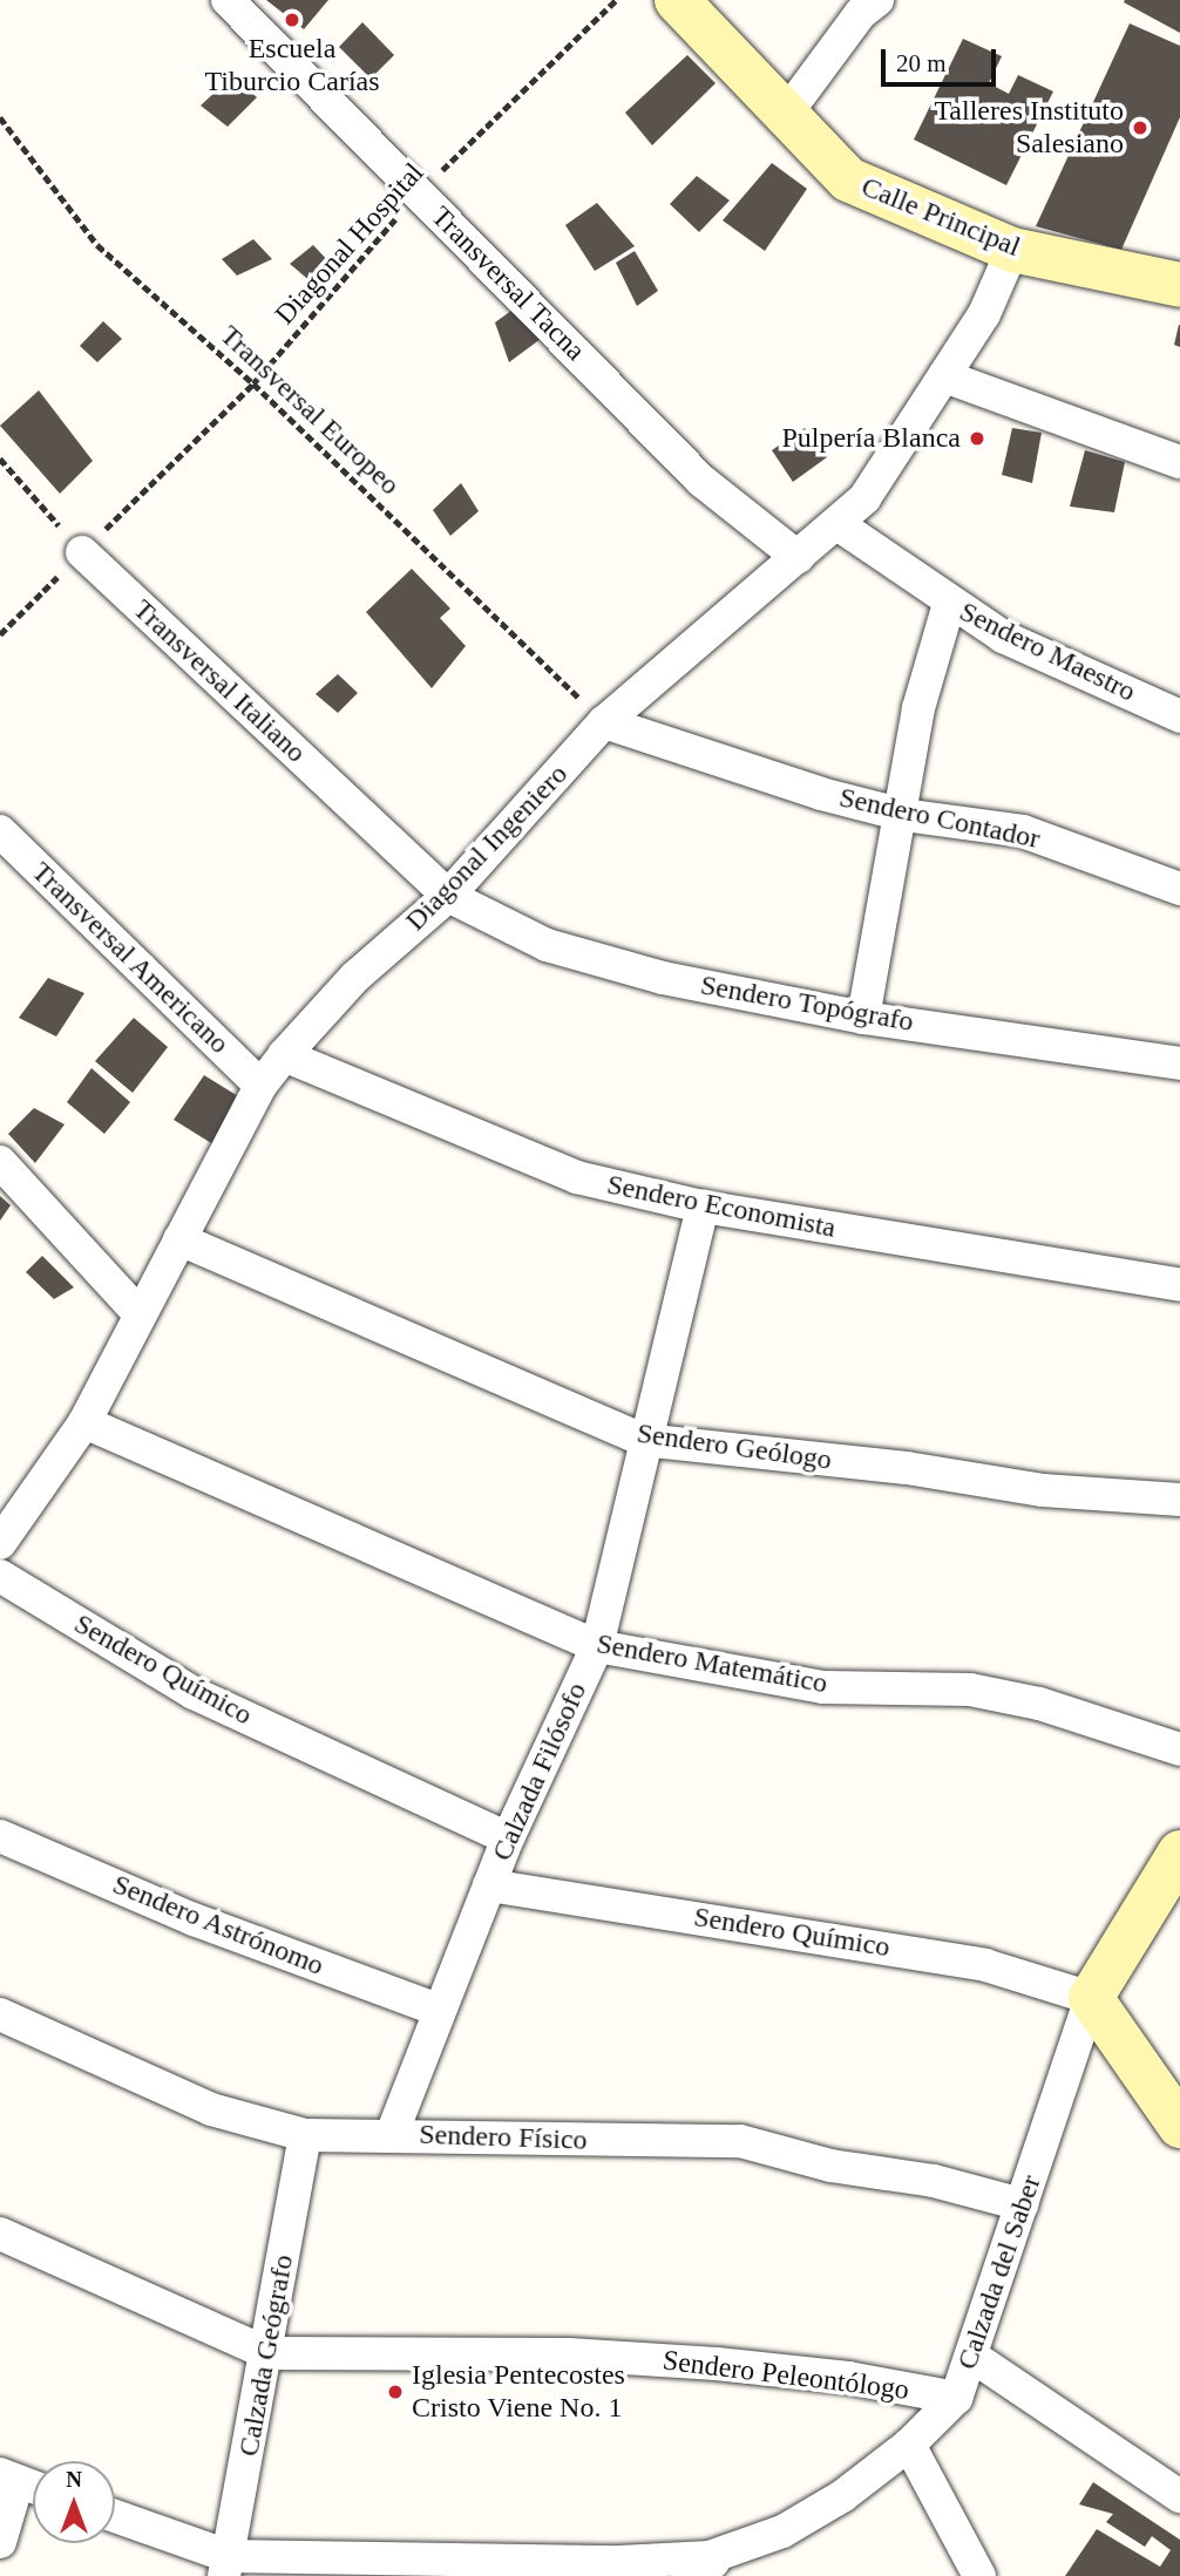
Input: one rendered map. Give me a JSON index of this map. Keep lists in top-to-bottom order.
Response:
{
  "streets": {
    "street": [
      "Calle Principal",
      "Transversal Tacna",
      "Sendero Maestro",
      "Transversal Italiano",
      "Sendero Contador",
      "Diagonal Ingeniero",
      "Transversal Americano",
      "Sendero Topógrafo",
      "Sendero Economista",
      "Sendero Geólogo",
      "Sendero Matemático",
      "Sendero Químico",
      "Calzada Filósofo",
      "Sendero Astrónomo",
      "Sendero Físico",
      "Calzada del Saber",
      "Calzada Geógrafo",
      "Sendero Peleontólogo"
    ],
    "path": ["Diagonal Hospital", "Transversal Europeo"]
  },
  "crossings": [
    ["Calle Principal", "Diagonal Ingeniero"],
    ["Diagonal Hospital", "Transversal Tacna"],
    ["Diagonal Hospital", "Transversal Europeo"],
    ["Diagonal Hospital", "Transversal Italiano"],
    ["Transversal Tacna", "Diagonal Ingeniero"],
    ["Transversal Europeo", "Sendero Contador"],
    ["Transversal Europeo", "Diagonal Ingeniero"],
    ["Sendero Maestro", "Diagonal Ingeniero"],
    ["Transversal Italiano", "Diagonal Ingeniero"],
    ["Transversal Italiano", "Sendero Topógrafo"],
    ["Sendero Contador", "Diagonal Ingeniero"],
    ["Diagonal Ingeniero", "Transversal Americano"],
    ["Diagonal Ingeniero", "Sendero Topógrafo"],
    ["Diagonal Ingeniero", "Sendero Economista"],
    ["Diagonal Ingeniero", "Sendero Geólogo"],
    ["Diagonal Ingeniero", "Sendero Matemático"],
    ["Sendero Economista", "Calzada Filósofo"],
    ["Sendero Geólogo", "Calzada Filósofo"],
    ["Sendero Matemático", "Calzada Filósofo"],
    ["Sendero Químico", "Calzada Filósofo"],
    ["Sendero Químico", "Calzada del Saber"],
    ["Calzada Filósofo", "Sendero Astrónomo"],
    ["Calzada Filósofo", "Sendero Físico"],
    ["Sendero Físico", "Calzada del Saber"],
    ["Sendero Físico", "Calzada Geógrafo"],
    ["Calzada del Saber", "Calzada Geógrafo"],
    ["Calzada del Saber", "Sendero Peleontólogo"],
    ["Calzada Geógrafo", "Sendero Peleontólogo"]
  ],
  "places": [
    "Escuela Tiburcio Carías",
    "Talleres Instituto Salesiano",
    "Pulpería Blanca",
    "Iglesia Pentecostes Cristo Viene No. 1"
  ],
  "scale_bar": "20 m",
  "north": "top"
}
